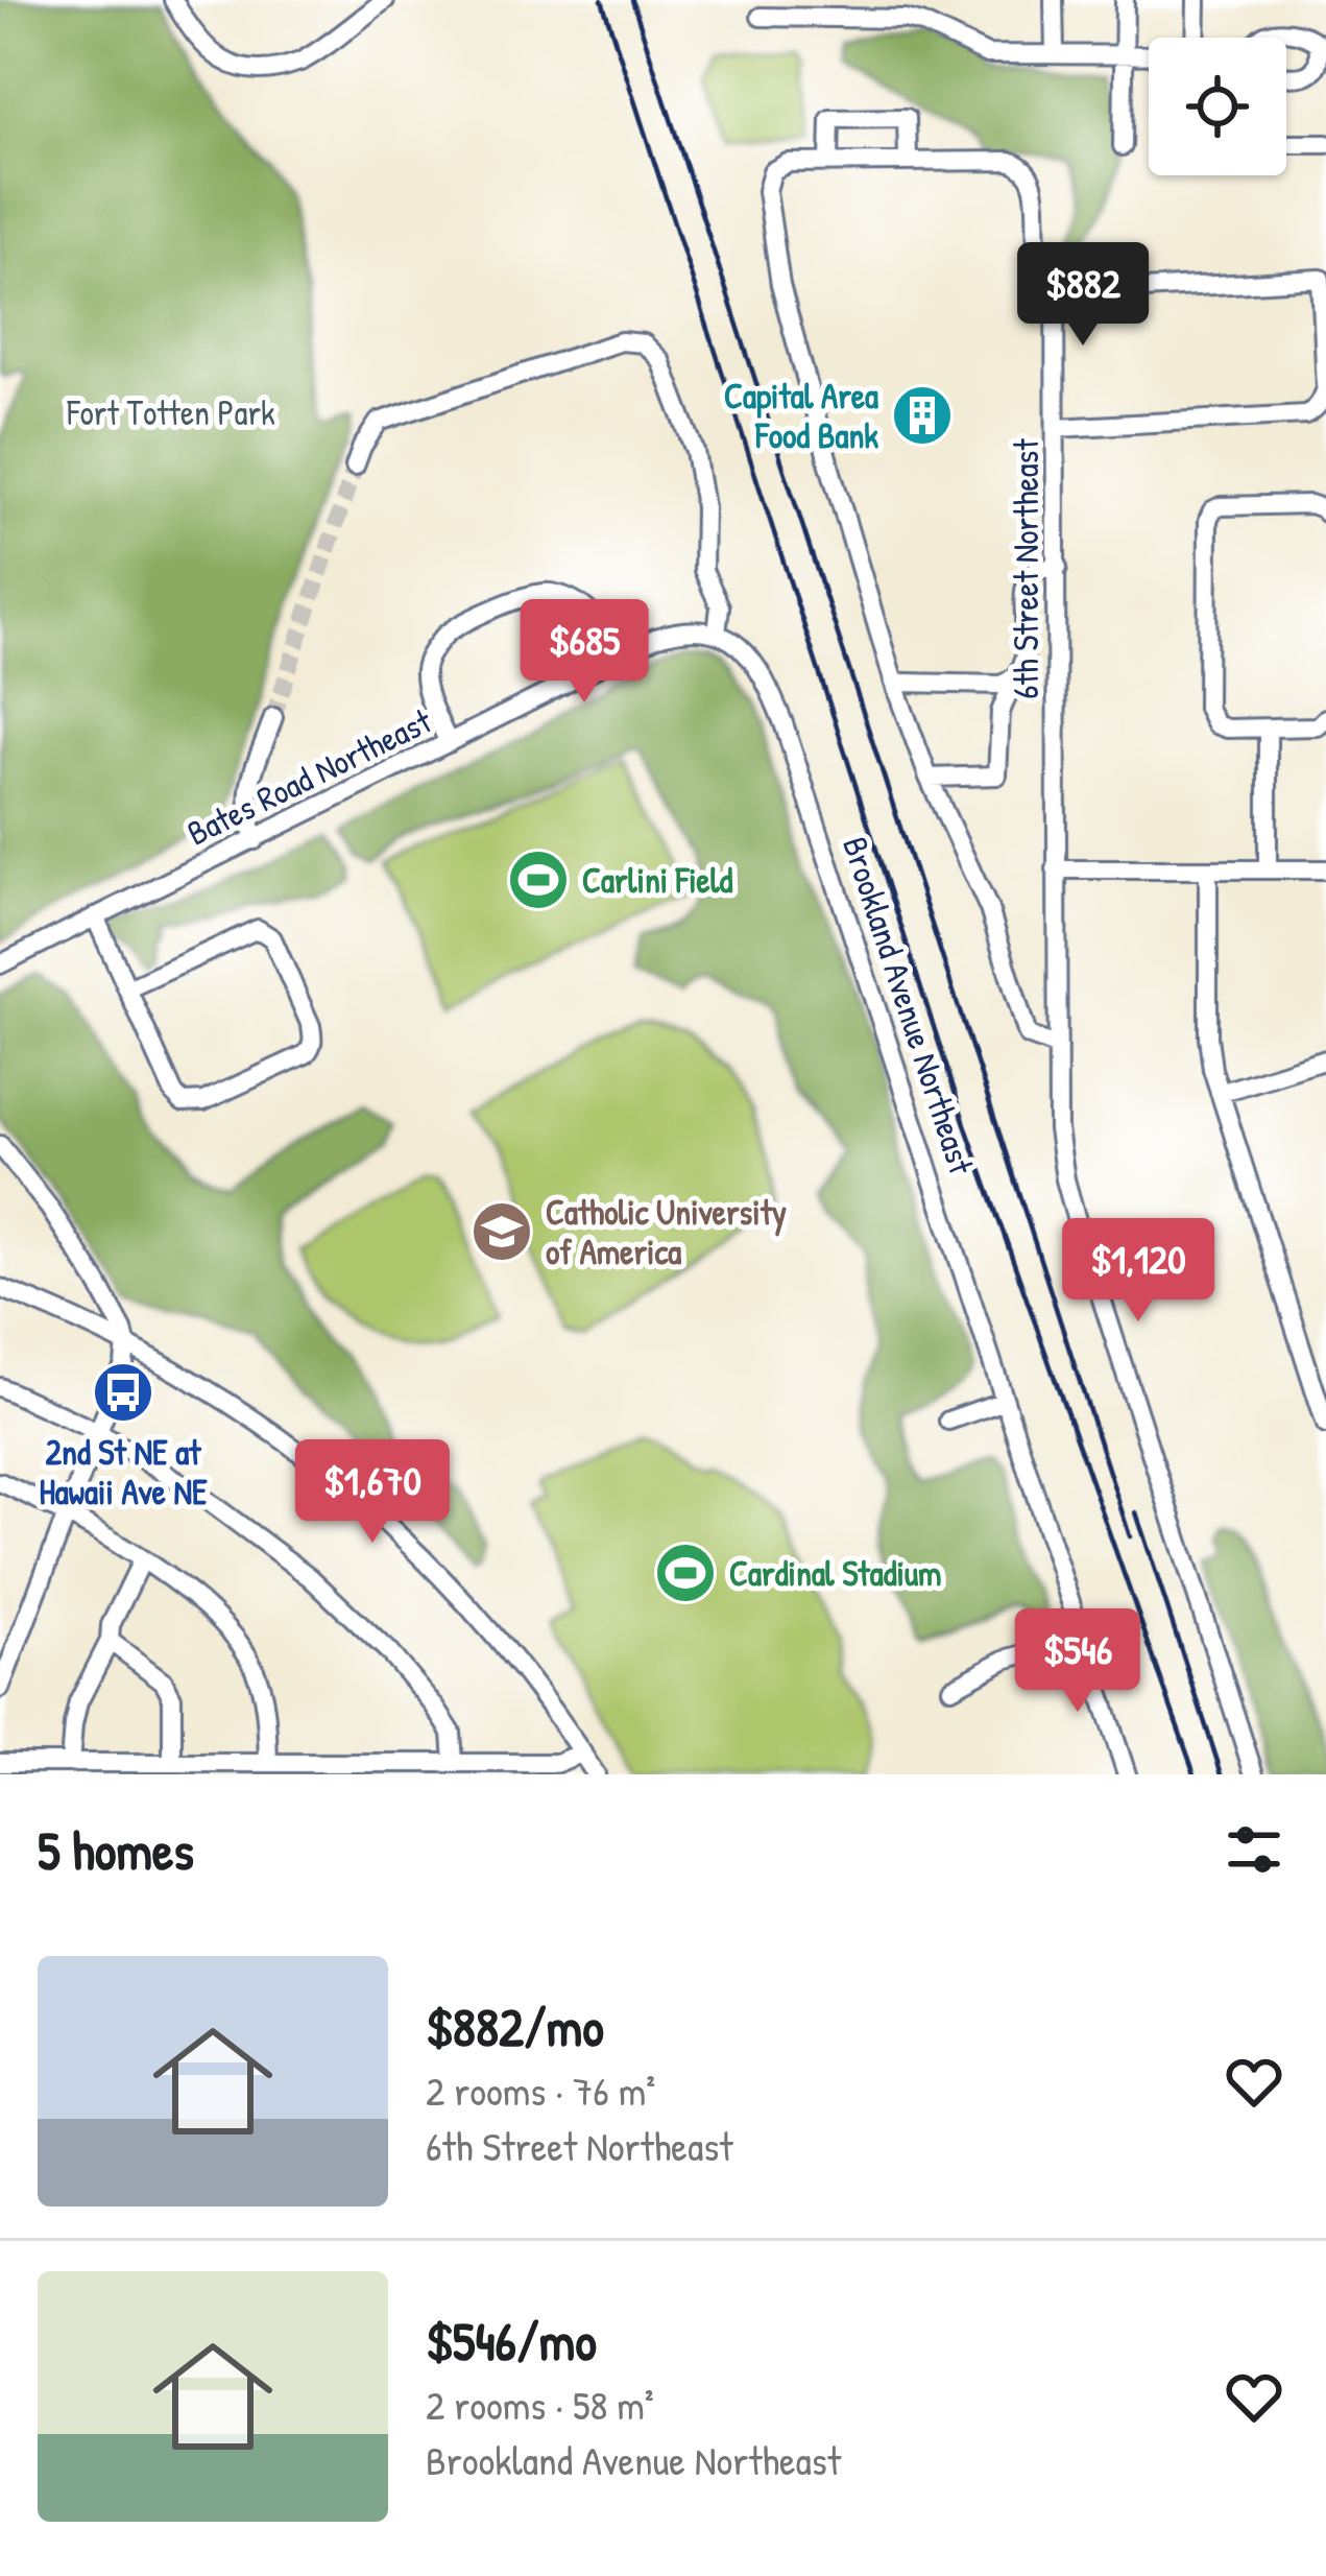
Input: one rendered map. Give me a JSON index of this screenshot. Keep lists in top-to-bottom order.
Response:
{
  "streets": {
    "street": ["6th Street Northeast", "Bates Road Northeast", "Brookland Avenue Northeast"]
  },
  "crossings": [
    ["Bates Road Northeast", "Brookland Avenue Northeast"]
  ],
  "parks": ["Fort Totten Park"],
  "places": {
    "building": ["Capital Area Food Bank"],
    "sports": ["Carlini Field", "Cardinal Stadium"],
    "school or university": ["Catholic University of America"],
    "bus stop": ["2nd St NE at Hawaii Ave NE"]
  },
  "page": {
    "price": [
      "$882",
      "$685",
      "$1,120",
      "$1,670",
      "$546"
    ],
    "heading": "5 homes",
    "list": [
      {
        "name": "$882/mo",
        "note": "2 rooms · 76 m² · 6th Street Northeast"
      },
      {
        "name": "$546/mo",
        "note": "2 rooms · 58 m² · Brookland Avenue Northeast"
      }
    ]
  }
}
